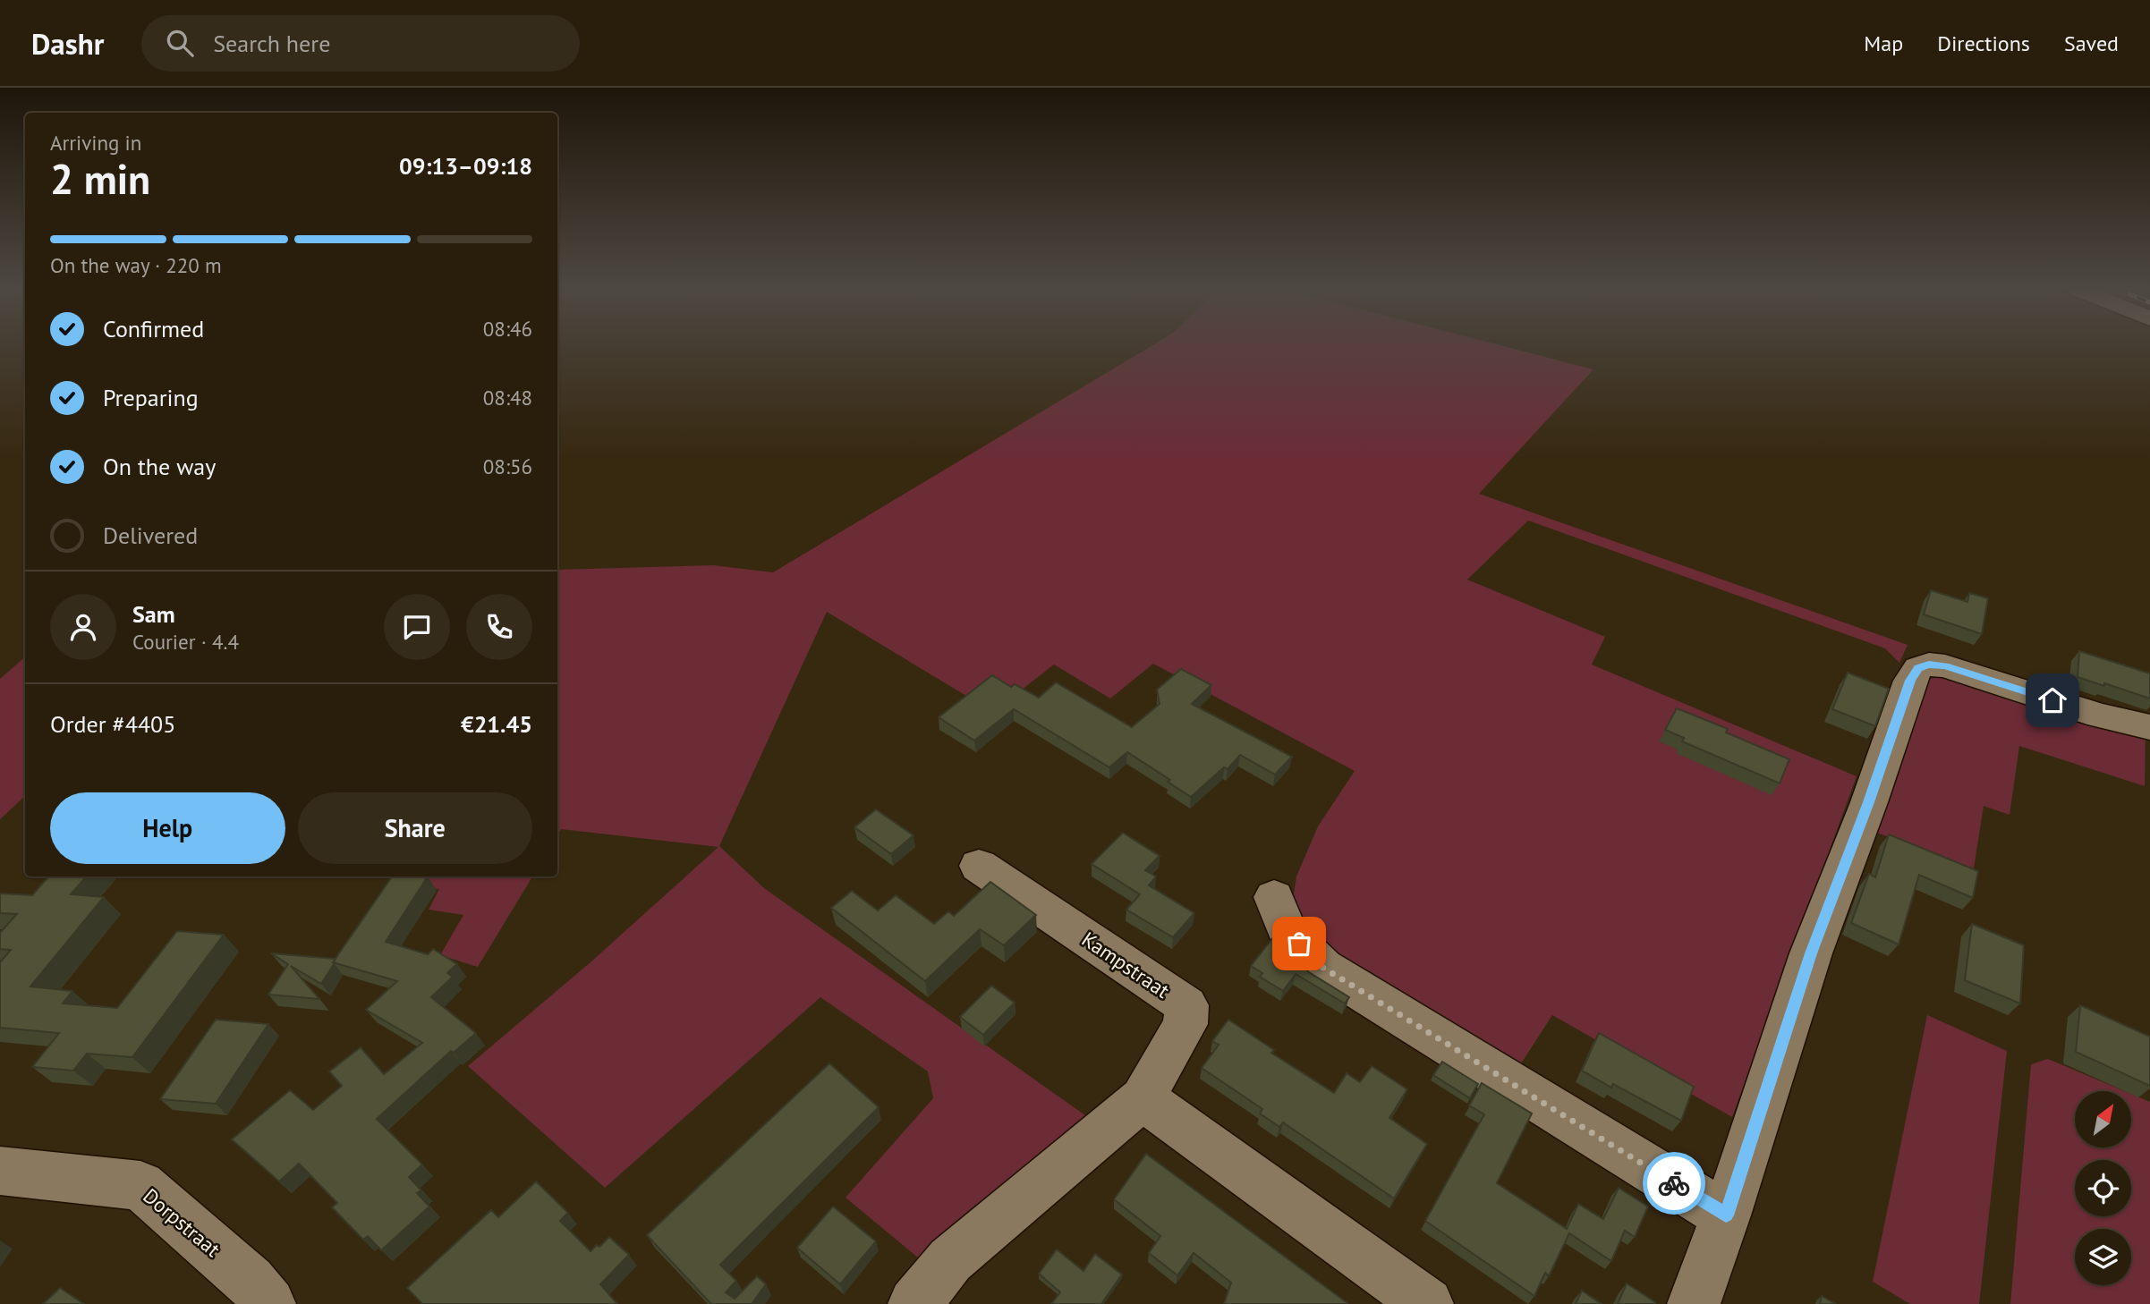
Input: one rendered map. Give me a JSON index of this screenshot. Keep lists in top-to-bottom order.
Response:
{
  "streets": {
    "street": ["Kampstraat", "Dorpstraat"]
  },
  "north": "top right",
  "page": {
    "header": "Dashr",
    "search": "Search here",
    "nav": ["Map", "Directions", "Saved"],
    "heading": ["2 min", "Arriving in", "09:13–09:18"],
    "panel": [
      "Sam",
      "Courier · 4.4",
      "Order #4405",
      "€21.45"
    ],
    "bar": "On the way · 220 m",
    "list": [
      ["Confirmed", "08:46"],
      ["Preparing", "08:48"],
      ["On the way", "08:56"],
      "Delivered"
    ],
    "buttons": ["Help", "Share"]
  }
}
